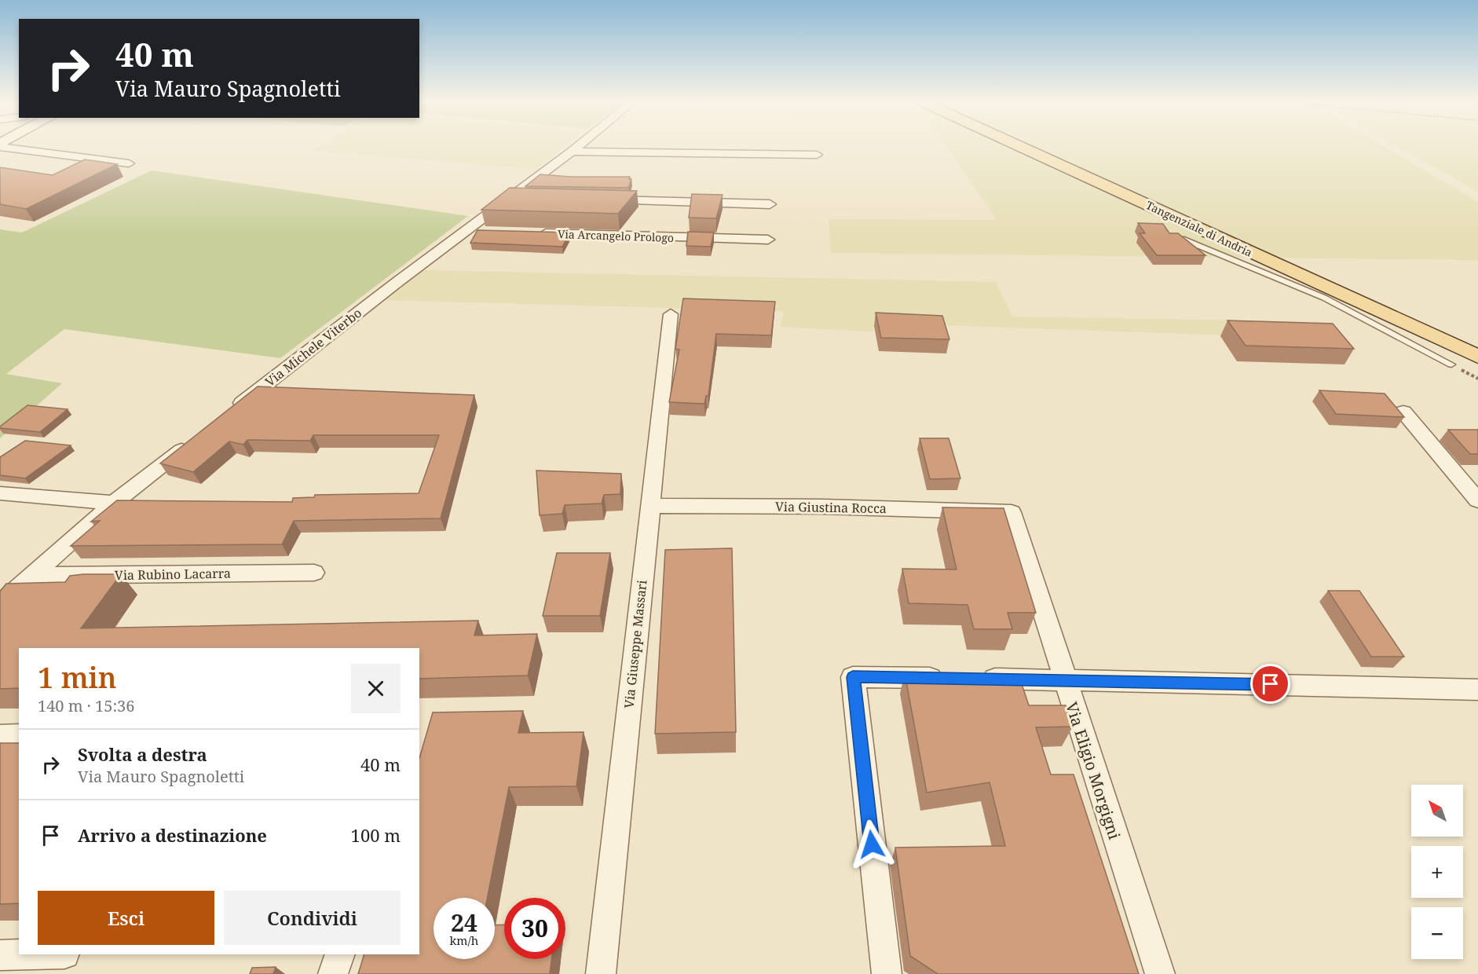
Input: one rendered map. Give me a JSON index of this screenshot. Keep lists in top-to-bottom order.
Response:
{
  "streets": {
    "main road": ["Tangenziale di Andria"],
    "street": [
      "Via Arcangelo Prologo",
      "Via Michele Viterbo",
      "Via Giustina Rocca",
      "Via Rubino Lacarra",
      "Via Giuseppe Massari",
      "Via Eligio Morgigni"
    ]
  },
  "crossings": [
    ["Via Giustina Rocca", "Via Giuseppe Massari"],
    ["Via Giustina Rocca", "Via Eligio Morgigni"]
  ],
  "north": "top left",
  "page": {
    "turn": ["40 m", "Via Mauro Spagnoletti"],
    "heading": ["1 min", "140 m · 15:36"],
    "list": [
      {
        "name": "Svolta a destra",
        "note": "Via Mauro Spagnoletti",
        "value": "40 m"
      },
      {
        "name": "Arrivo a destinazione",
        "value": "100 m"
      }
    ],
    "map_buttons": ["+", "−"],
    "buttons": ["Esci", "Condividi"],
    "speed": "24 km/h",
    "limit": "30"
  }
}
